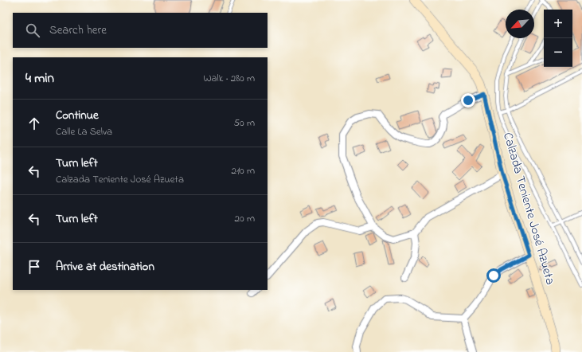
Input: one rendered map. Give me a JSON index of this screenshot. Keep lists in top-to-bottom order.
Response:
{
  "streets": {
    "main road": ["Calzada Teniente José Azueta"]
  },
  "north": "bottom left",
  "page": {
    "map_buttons": ["+", "−"],
    "search": "Search here",
    "heading": ["4 min", "Walk · 280 m"],
    "list": [
      ["Continue", "Calle La Selva", "50 m"],
      ["Turn left", "Calzada Teniente José Azueta", "210 m"],
      ["Turn left", "20 m"],
      "Arrive at destination"
    ]
  }
}
